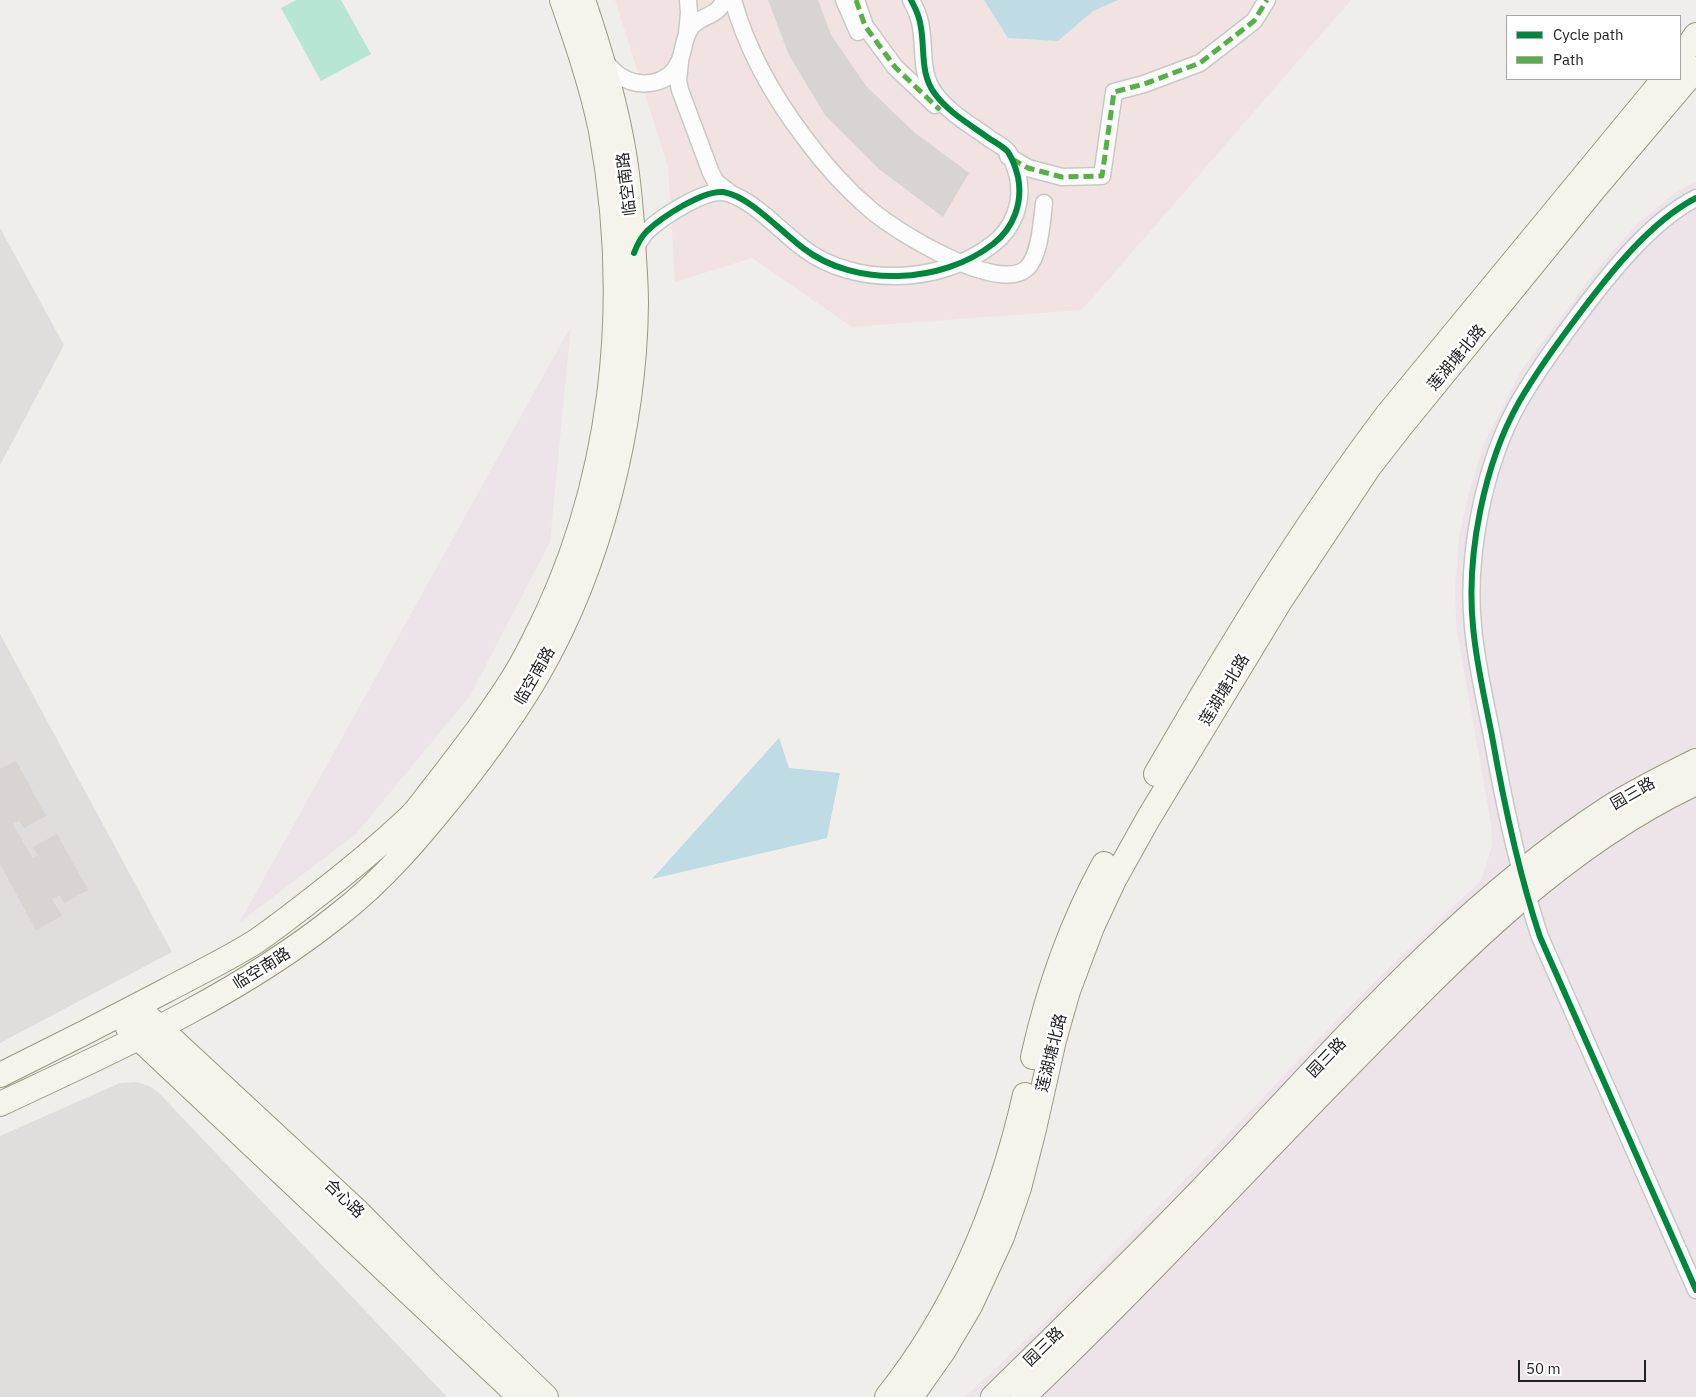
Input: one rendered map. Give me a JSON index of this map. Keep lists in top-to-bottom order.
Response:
{
  "streets": {
    "main road": [
      "临空南路",
      "莲湖塘北路",
      "园三路",
      "合心路"
    ]
  },
  "crossings": [
    ["临空南路", "合心路"]
  ],
  "legend": ["Cycle path", "Path"],
  "scale_bar": "50 m"
}
